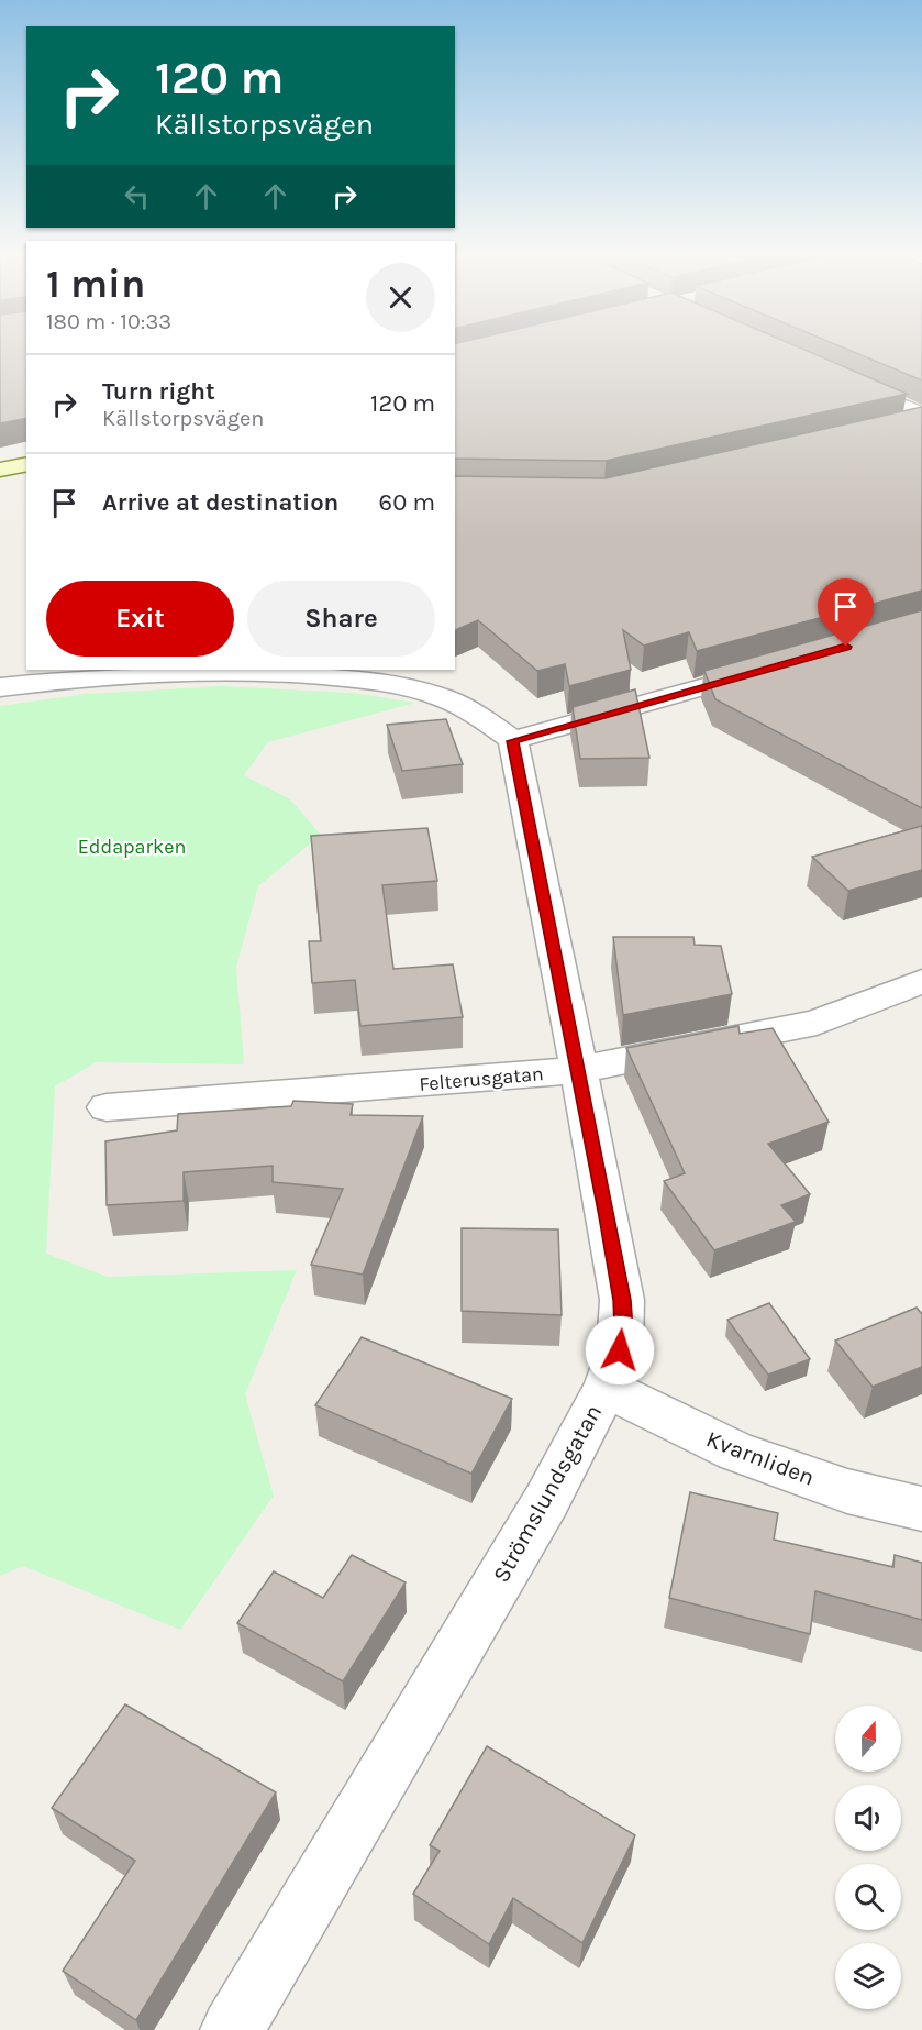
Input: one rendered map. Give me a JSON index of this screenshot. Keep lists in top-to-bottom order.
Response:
{
  "streets": {
    "street": ["Felterusgatan", "Kvarnliden", "Strömslundsgatan"]
  },
  "crossings": [
    ["Felterusgatan", "Strömslundsgatan"],
    ["Kvarnliden", "Strömslundsgatan"]
  ],
  "parks": ["Eddaparken"],
  "north": "top",
  "page": {
    "turn": ["120 m", "Källstorpsvägen"],
    "heading": ["1 min", "180 m · 10:33"],
    "list": [
      {
        "name": "Turn right",
        "note": "Källstorpsvägen",
        "value": "120 m"
      },
      {
        "name": "Arrive at destination",
        "value": "60 m"
      }
    ],
    "buttons": ["Exit", "Share"]
  }
}
